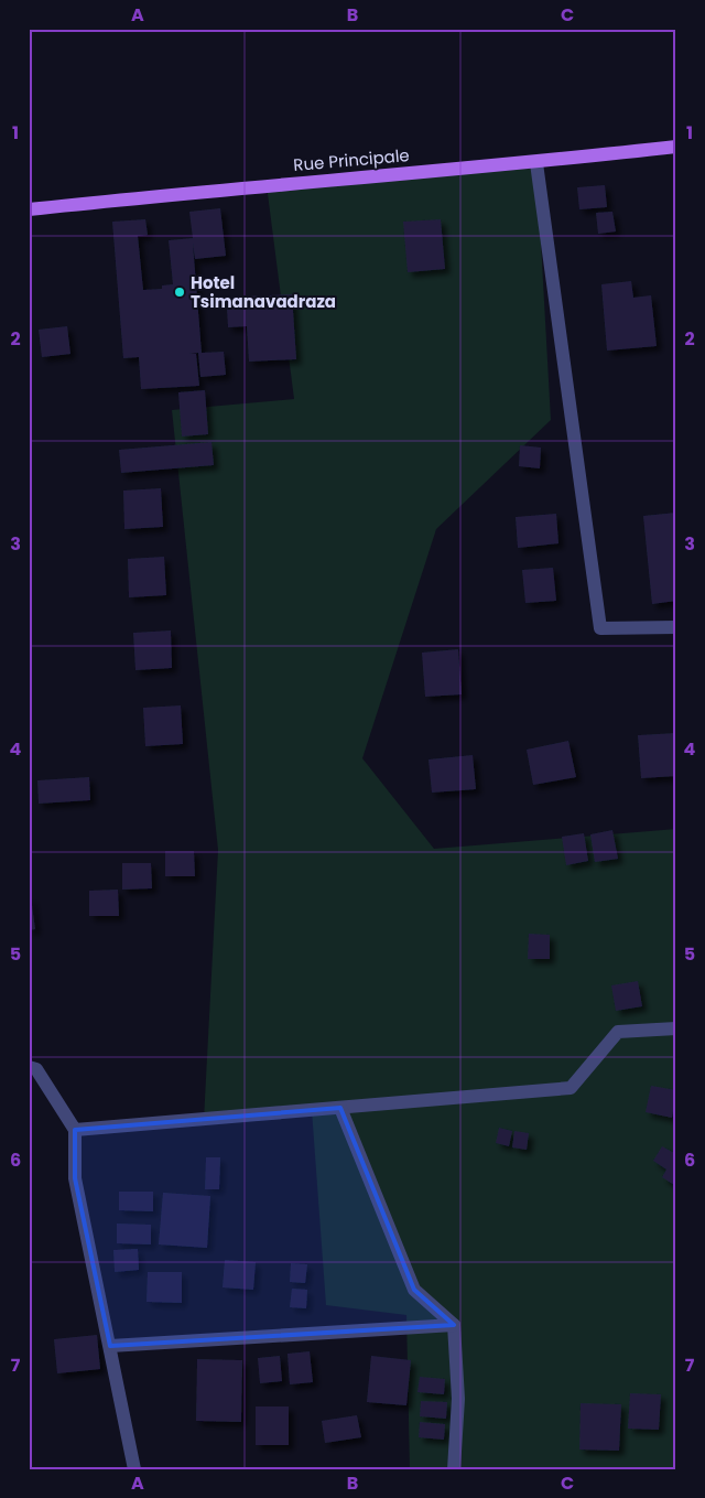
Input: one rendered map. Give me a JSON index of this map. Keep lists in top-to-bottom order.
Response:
{
  "streets": {
    "main road": ["Rue Principale"]
  },
  "places": ["Hotel Tsimanavadraza"],
  "grid": {
    "columns": ["A", "B", "C"],
    "rows": [
      "1",
      "2",
      "3",
      "4",
      "5",
      "6",
      "7"
    ]
  }
}
